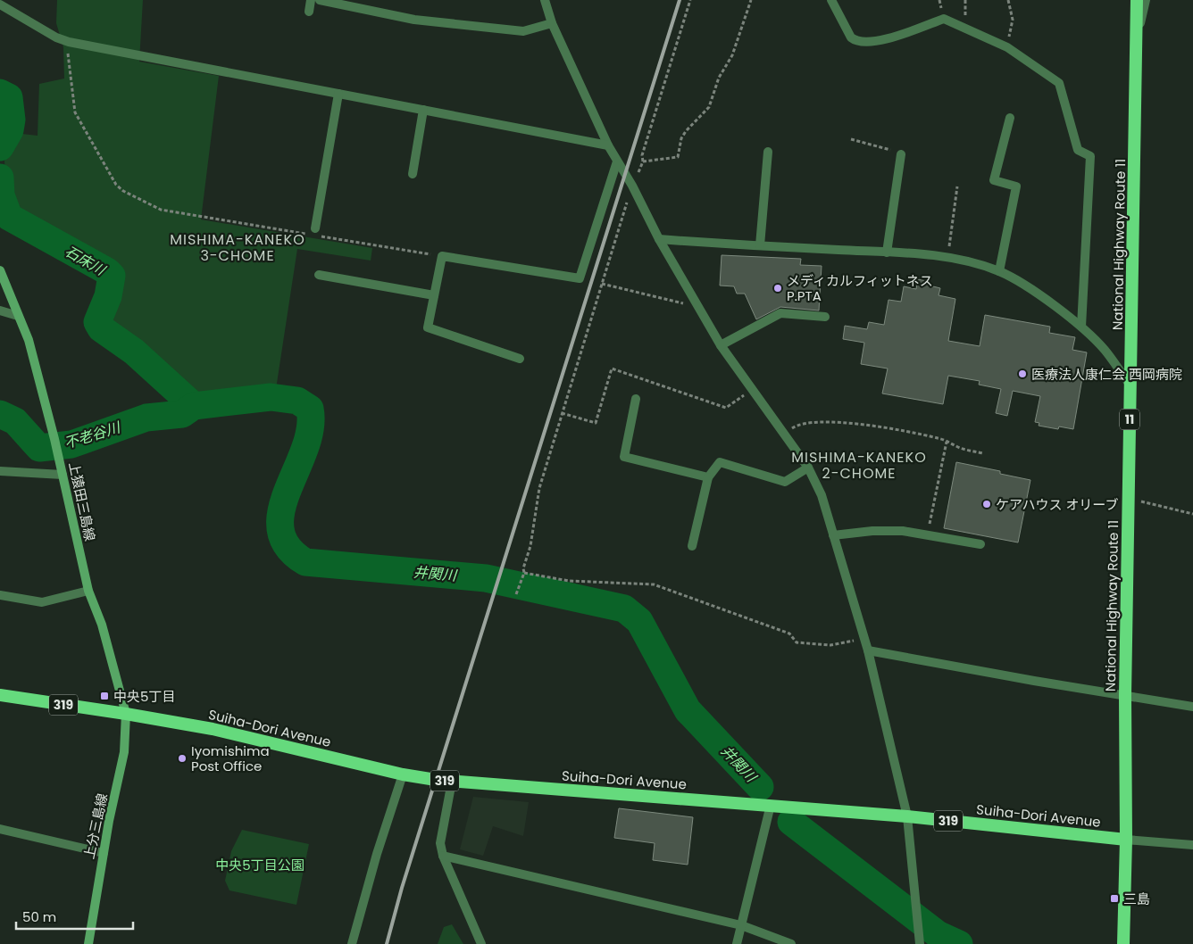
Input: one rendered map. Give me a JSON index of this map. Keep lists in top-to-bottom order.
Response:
{
  "streets": {
    "highway": [
      "National Highway Route 11",
      "11",
      "319",
      "Suiha-Dori Avenue"
    ],
    "main road": ["上猿田三島線", "上分三島線"]
  },
  "crossings": [
    ["National Highway Route 11", "Suiha-Dori Avenue"],
    ["上猿田三島線", "319"],
    ["上猿田三島線", "Suiha-Dori Avenue"],
    ["上猿田三島線", "上分三島線"],
    ["319", "Suiha-Dori Avenue"],
    ["319", "上分三島線"],
    ["Suiha-Dori Avenue", "上分三島線"]
  ],
  "districts": ["MISHIMA-KANEKO 3-CHOME", "MISHIMA-KANEKO 2-CHOME"],
  "water": ["石床川", "不老谷川", "井関川"],
  "parks": ["中央5丁目公園"],
  "places": {
    "other": [
      "メディカルフィットネス P.PTA",
      "医療法人康仁会 西岡病院",
      "ケアハウス オリーブ",
      "Iyomishima Post Office"
    ],
    "transit": ["中央5丁目", "三島"]
  },
  "scale_bar": "50 m"
}
